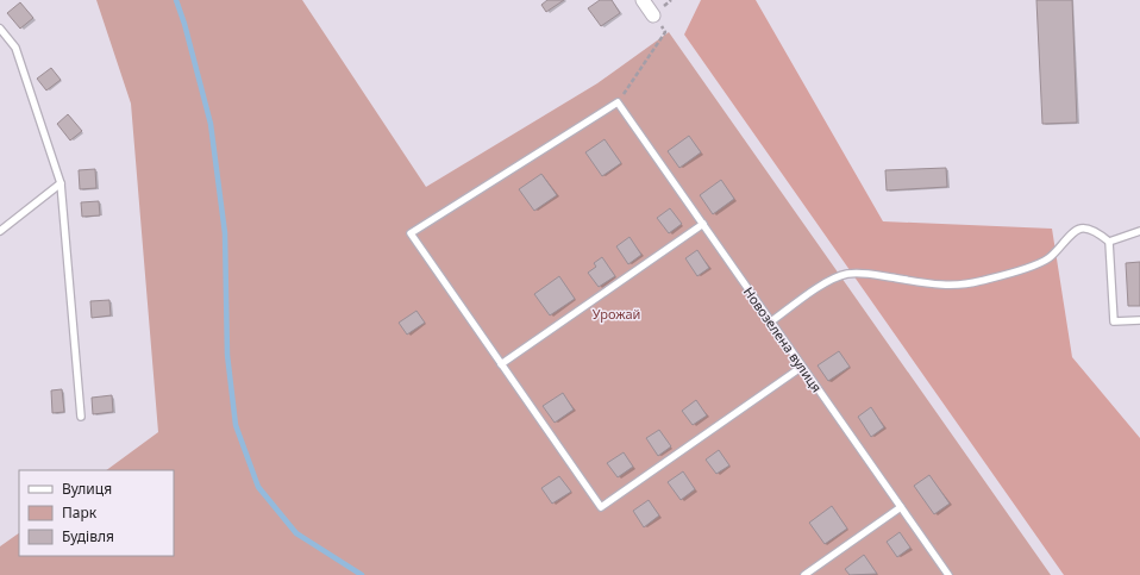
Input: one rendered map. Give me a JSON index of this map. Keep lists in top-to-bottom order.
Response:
{
  "streets": {
    "lane": ["Новозелена вулиця"]
  },
  "parks": ["Урожай"],
  "legend": ["Вулиця", "Парк", "Будівля"]
}
